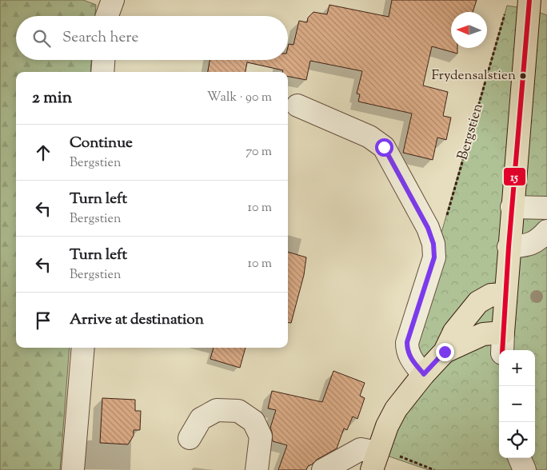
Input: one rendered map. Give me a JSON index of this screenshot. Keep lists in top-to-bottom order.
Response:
{
  "streets": {
    "path": ["Bergstien"]
  },
  "places": ["Frydensalstien"],
  "lines": ["transit line 15"],
  "north": "left",
  "page": {
    "search": "Search here",
    "heading": ["2 min", "Walk · 90 m"],
    "list": [
      ["Continue", "Bergstien", "70 m"],
      ["Turn left", "Bergstien", "10 m"],
      ["Turn left", "Bergstien", "10 m"],
      "Arrive at destination"
    ],
    "map_buttons": ["+", "−"]
  }
}
